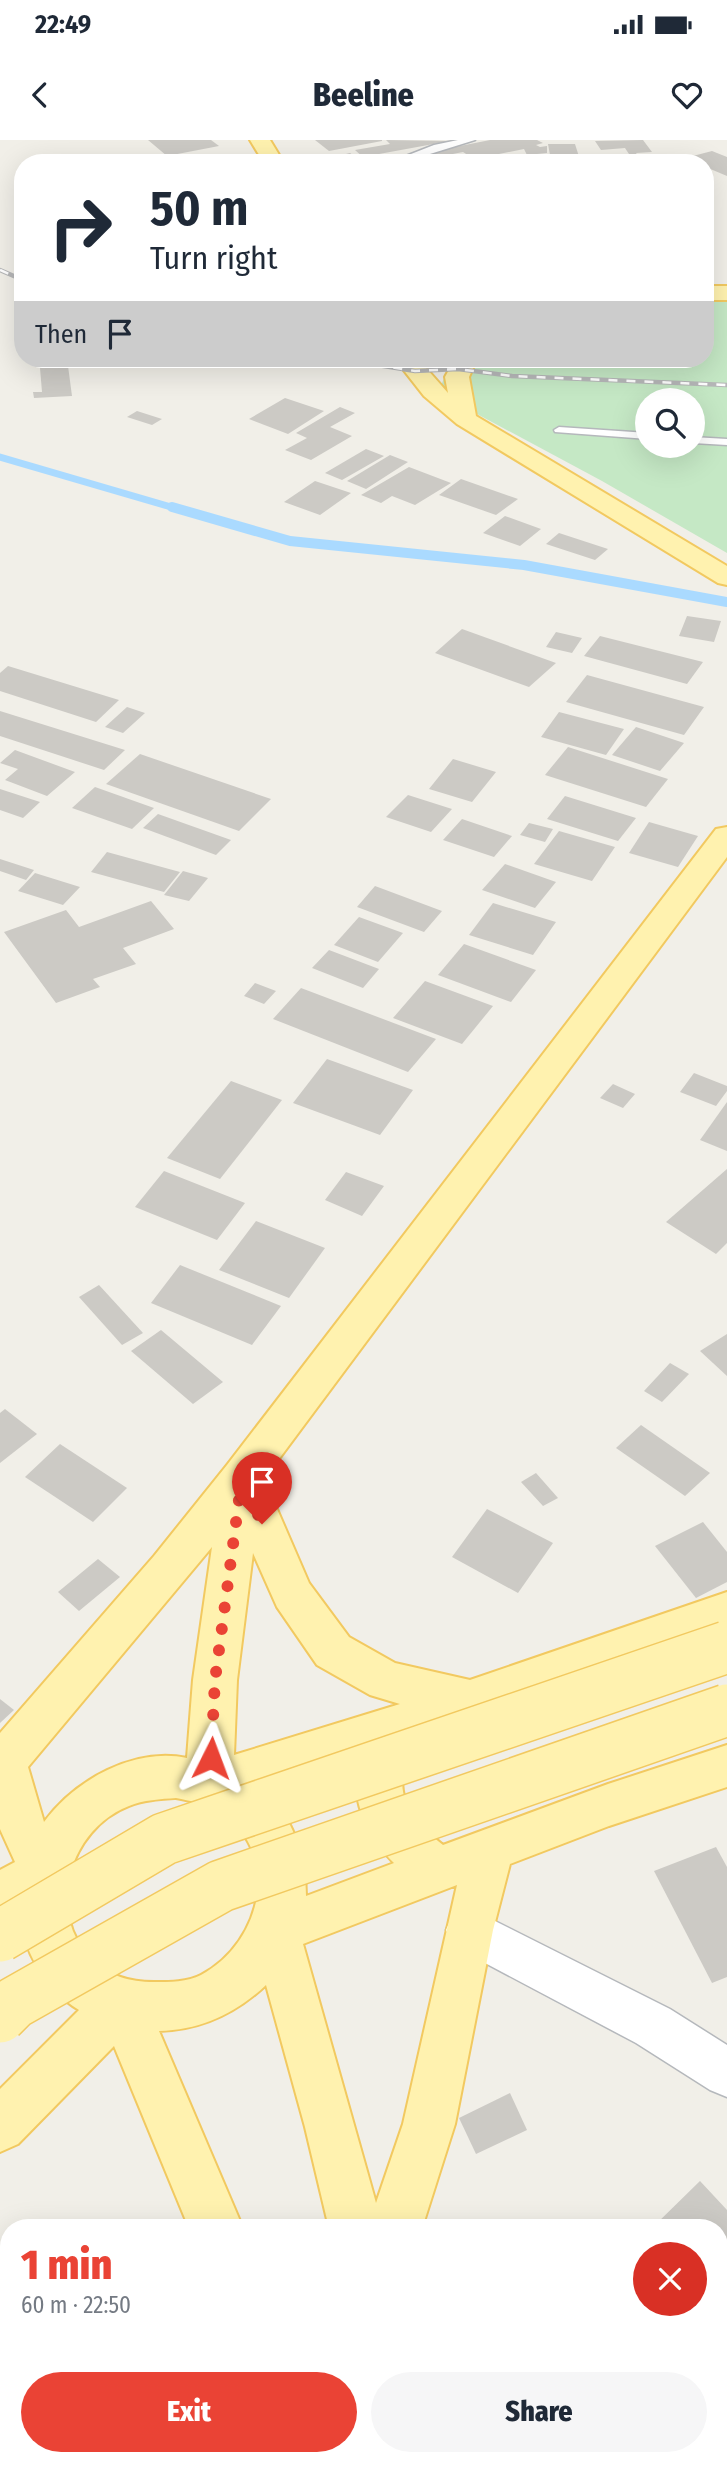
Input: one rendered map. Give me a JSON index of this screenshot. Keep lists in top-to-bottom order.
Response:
{
  "page": {
    "status": "22:49",
    "header": "Beeline",
    "turn": ["50 m", "Turn right"],
    "then": "Then",
    "heading": ["1 min", "60 m · 22:50"],
    "buttons": ["Exit", "Share"]
  }
}
